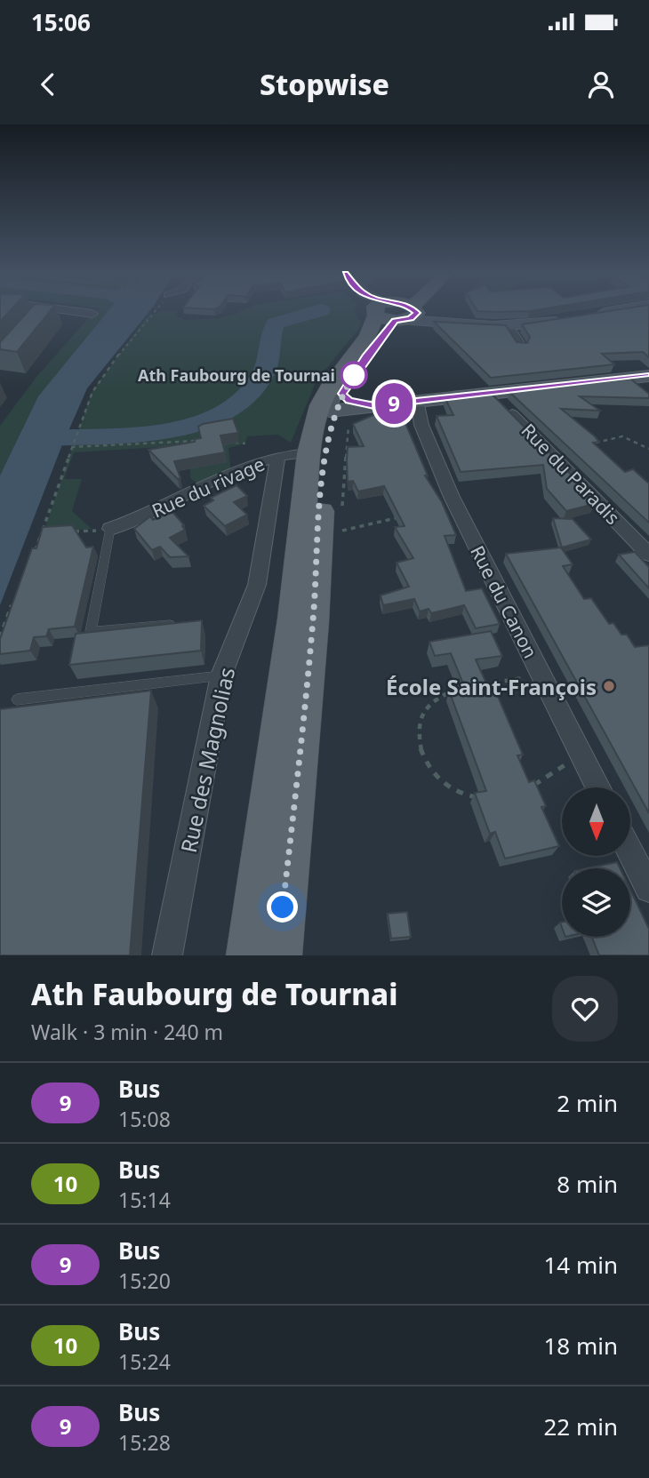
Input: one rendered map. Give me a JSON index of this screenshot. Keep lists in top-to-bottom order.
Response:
{
  "streets": {
    "street": [
      "Rue du Paradis",
      "Rue du rivage",
      "Rue du Canon",
      "Rue des Magnolias"
    ]
  },
  "crossings": [
    ["Rue du rivage", "Rue des Magnolias"]
  ],
  "places": ["Ath Faubourg de Tournai", "École Saint-François"],
  "lines": ["bus line 9"],
  "north": "bottom",
  "page": {
    "status": "15:06",
    "header": "Stopwise",
    "on_map": "9",
    "heading": ["Ath Faubourg de Tournai", "Walk · 3 min · 240 m"],
    "list": [
      {
        "mark": "9",
        "name": "Bus",
        "note": "15:08",
        "value": "2 min"
      },
      {
        "mark": "10",
        "name": "Bus",
        "note": "15:14",
        "value": "8 min"
      },
      {
        "mark": "9",
        "name": "Bus",
        "note": "15:20",
        "value": "14 min"
      },
      {
        "mark": "10",
        "name": "Bus",
        "note": "15:24",
        "value": "18 min"
      },
      {
        "mark": "9",
        "name": "Bus",
        "note": "15:28",
        "value": "22 min"
      }
    ]
  }
}
